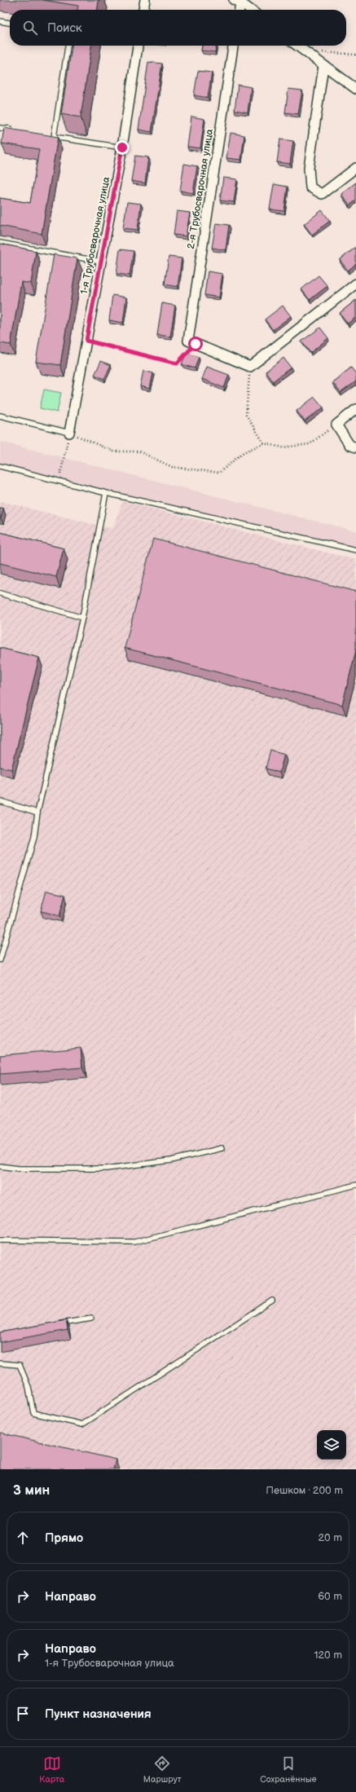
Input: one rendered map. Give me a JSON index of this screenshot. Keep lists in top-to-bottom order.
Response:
{
  "streets": {
    "street": ["2-я Трубосварочная улица", "1-я Трубосварочная улица"]
  },
  "page": {
    "search": "Поиск",
    "heading": ["3 мин", "Пешком · 200 m"],
    "list": [
      ["Прямо", "20 m"],
      ["Направо", "60 m"],
      ["Направо", "1-я Трубосварочная улица", "120 m"],
      "Пункт назначения"
    ],
    "nav": ["Карта", "Маршрут", "Сохранённые"]
  }
}
